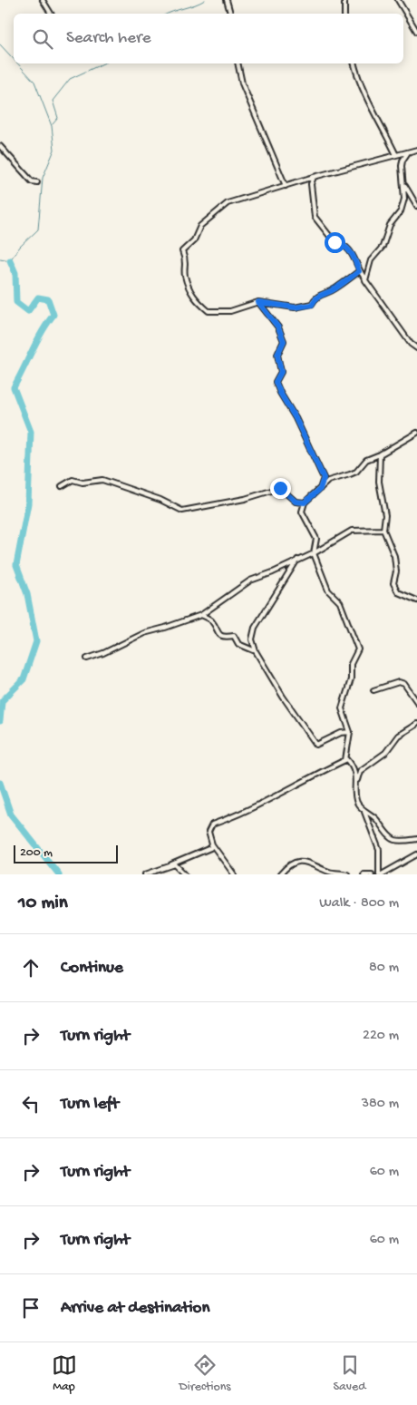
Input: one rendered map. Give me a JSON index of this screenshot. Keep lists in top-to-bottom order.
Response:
{
  "scale_bar": "200 m",
  "page": {
    "search": "Search here",
    "scale": "200 m",
    "heading": ["10 min", "Walk · 800 m"],
    "list": [
      ["Continue", "80 m"],
      ["Turn right", "220 m"],
      ["Turn left", "380 m"],
      ["Turn right", "60 m"],
      ["Turn right", "60 m"],
      "Arrive at destination"
    ],
    "nav": ["Map", "Directions", "Saved"]
  }
}
